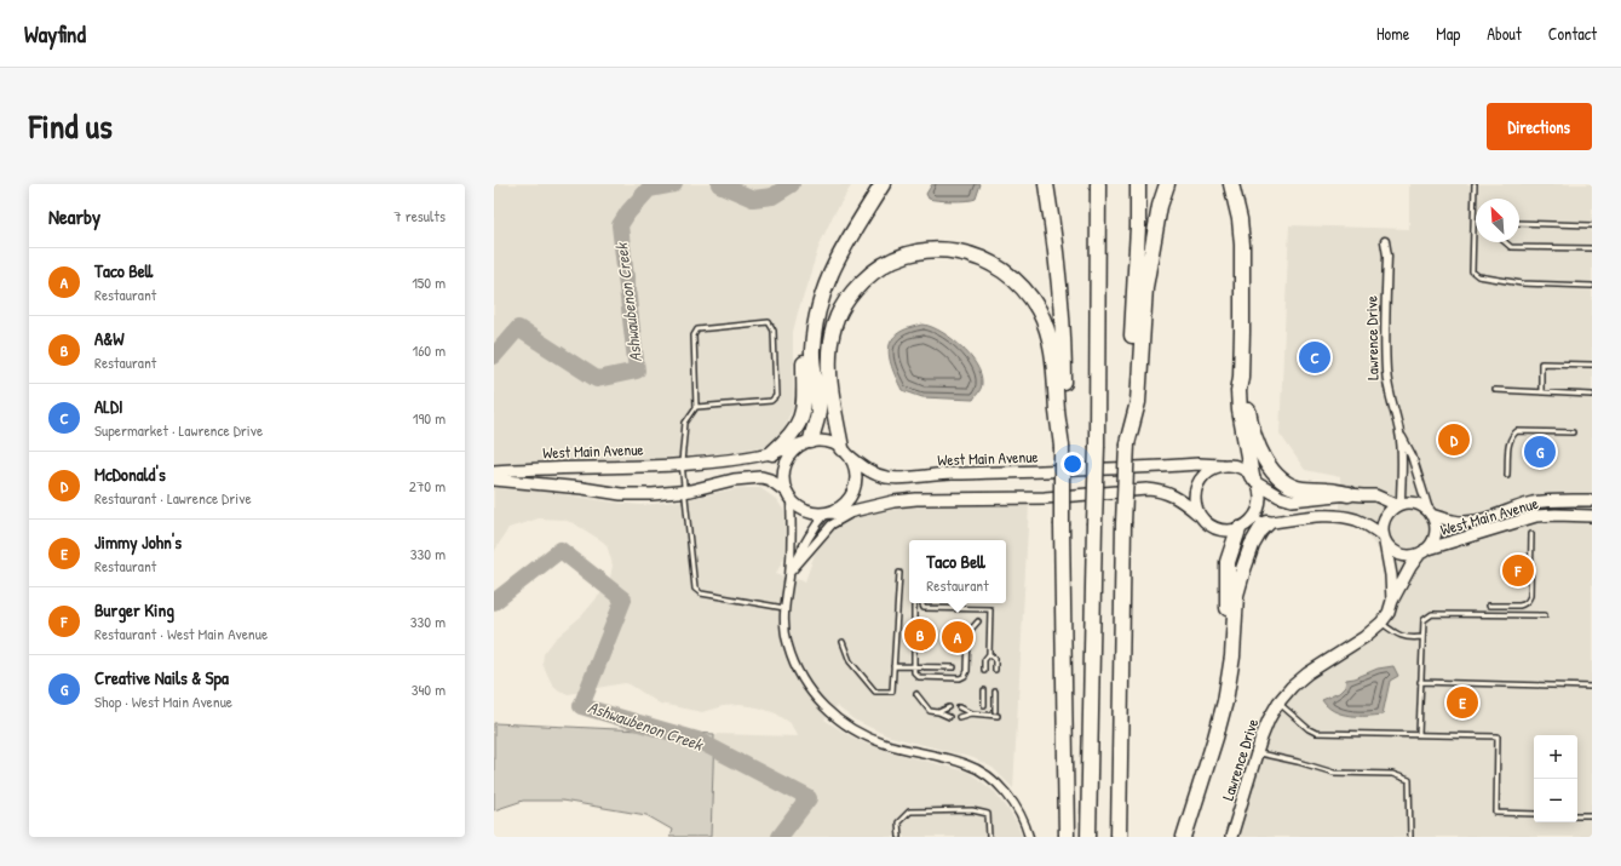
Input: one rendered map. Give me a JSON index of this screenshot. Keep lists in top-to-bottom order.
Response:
{
  "streets": {
    "main road": ["Lawrence Drive", "West Main Avenue"]
  },
  "crossings": [
    ["Lawrence Drive", "West Main Avenue"]
  ],
  "water": ["Ashwaubenon Creek"],
  "north": "top left",
  "page": {
    "header": "Wayfind",
    "nav": [
      "Home",
      "Map",
      "About",
      "Contact"
    ],
    "title": "Find us",
    "buttons": "Directions",
    "heading": ["Nearby", "7 results"],
    "list": [
      {
        "mark": "A",
        "name": "Taco Bell",
        "note": "Restaurant",
        "value": "150 m"
      },
      {
        "mark": "B",
        "name": "A&W",
        "note": "Restaurant",
        "value": "160 m"
      },
      {
        "mark": "C",
        "name": "ALDI",
        "note": "Supermarket · Lawrence Drive",
        "value": "190 m"
      },
      {
        "mark": "D",
        "name": "McDonald's",
        "note": "Restaurant · Lawrence Drive",
        "value": "270 m"
      },
      {
        "mark": "E",
        "name": "Jimmy John's",
        "note": "Restaurant",
        "value": "330 m"
      },
      {
        "mark": "F",
        "name": "Burger King",
        "note": "Restaurant · West Main Avenue",
        "value": "330 m"
      },
      {
        "mark": "G",
        "name": "Creative Nails & Spa",
        "note": "Shop · West Main Avenue",
        "value": "340 m"
      }
    ],
    "pins": [
      "C",
      "D",
      "G",
      "F",
      "B",
      "A",
      "E"
    ],
    "popup": ["Taco Bell", "Restaurant"],
    "map_buttons": ["+", "−"]
  }
}
